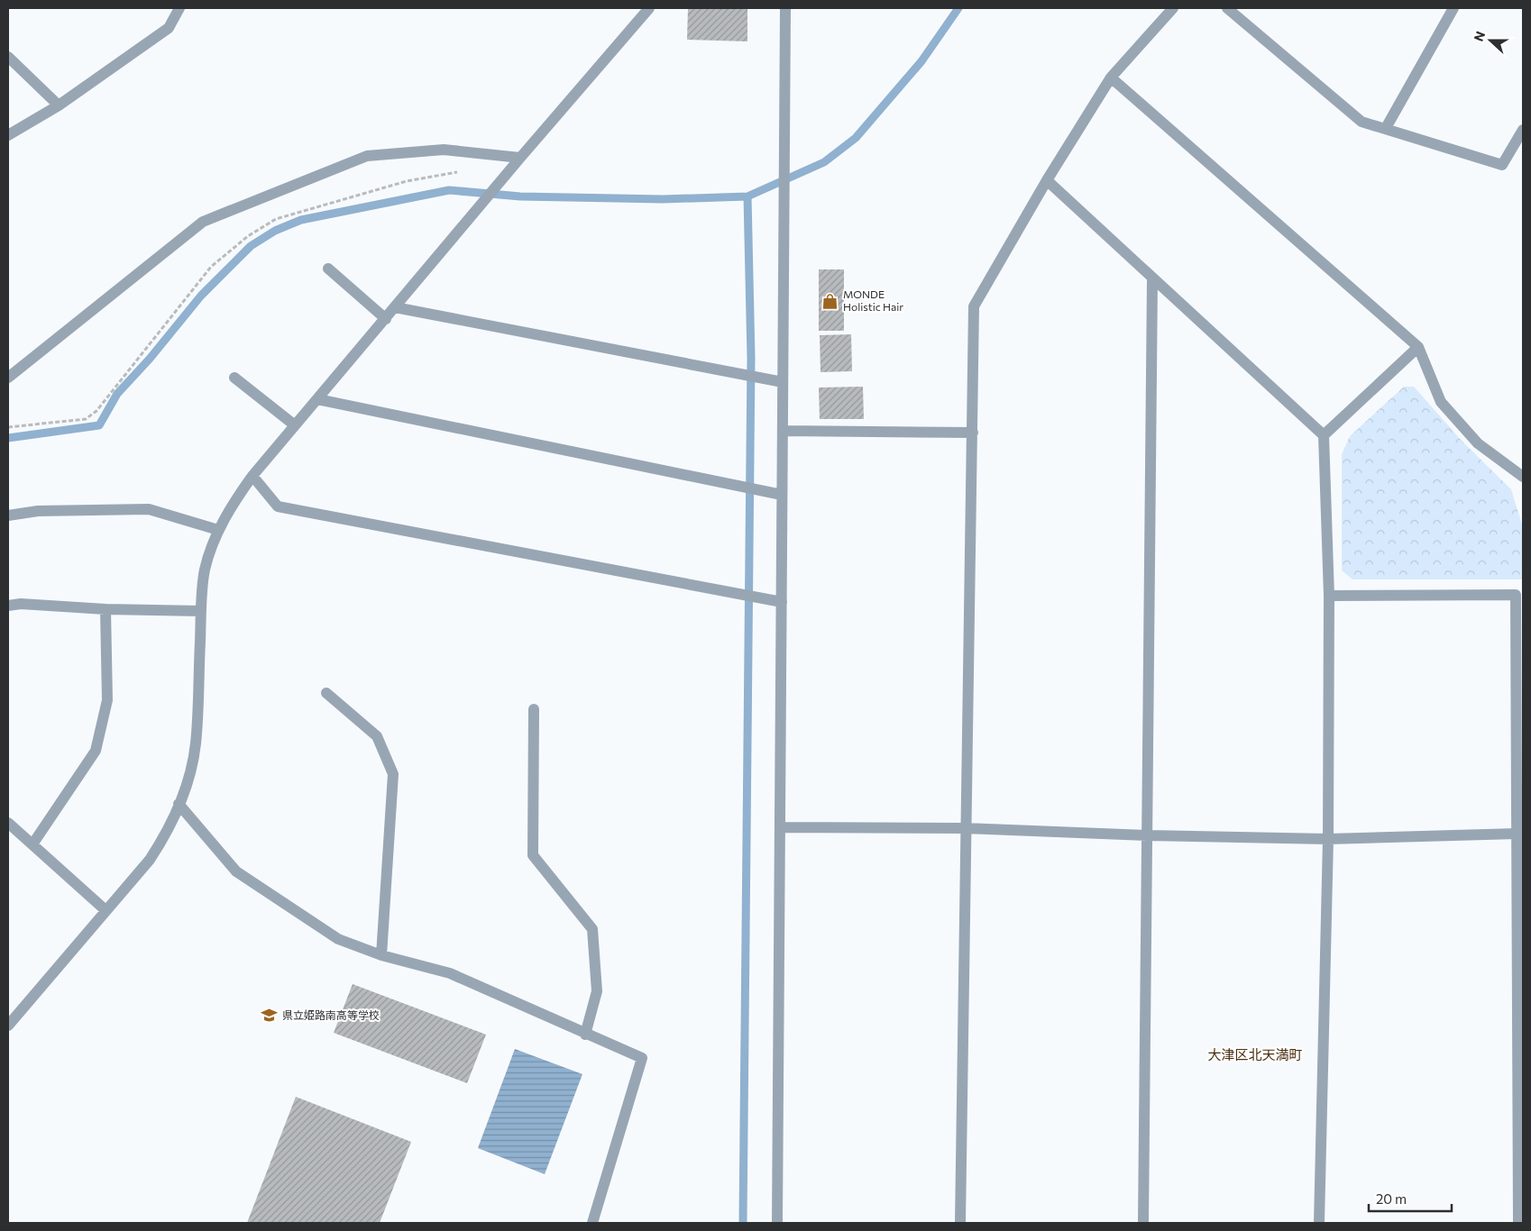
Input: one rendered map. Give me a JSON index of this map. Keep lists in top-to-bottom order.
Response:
{
  "districts": ["大津区北天満町"],
  "places": {
    "shop": ["MONDE Holistic Hair"],
    "school or university": ["県立姫路南高等学校"]
  },
  "scale_bar": "20 m",
  "north": "left"
}
